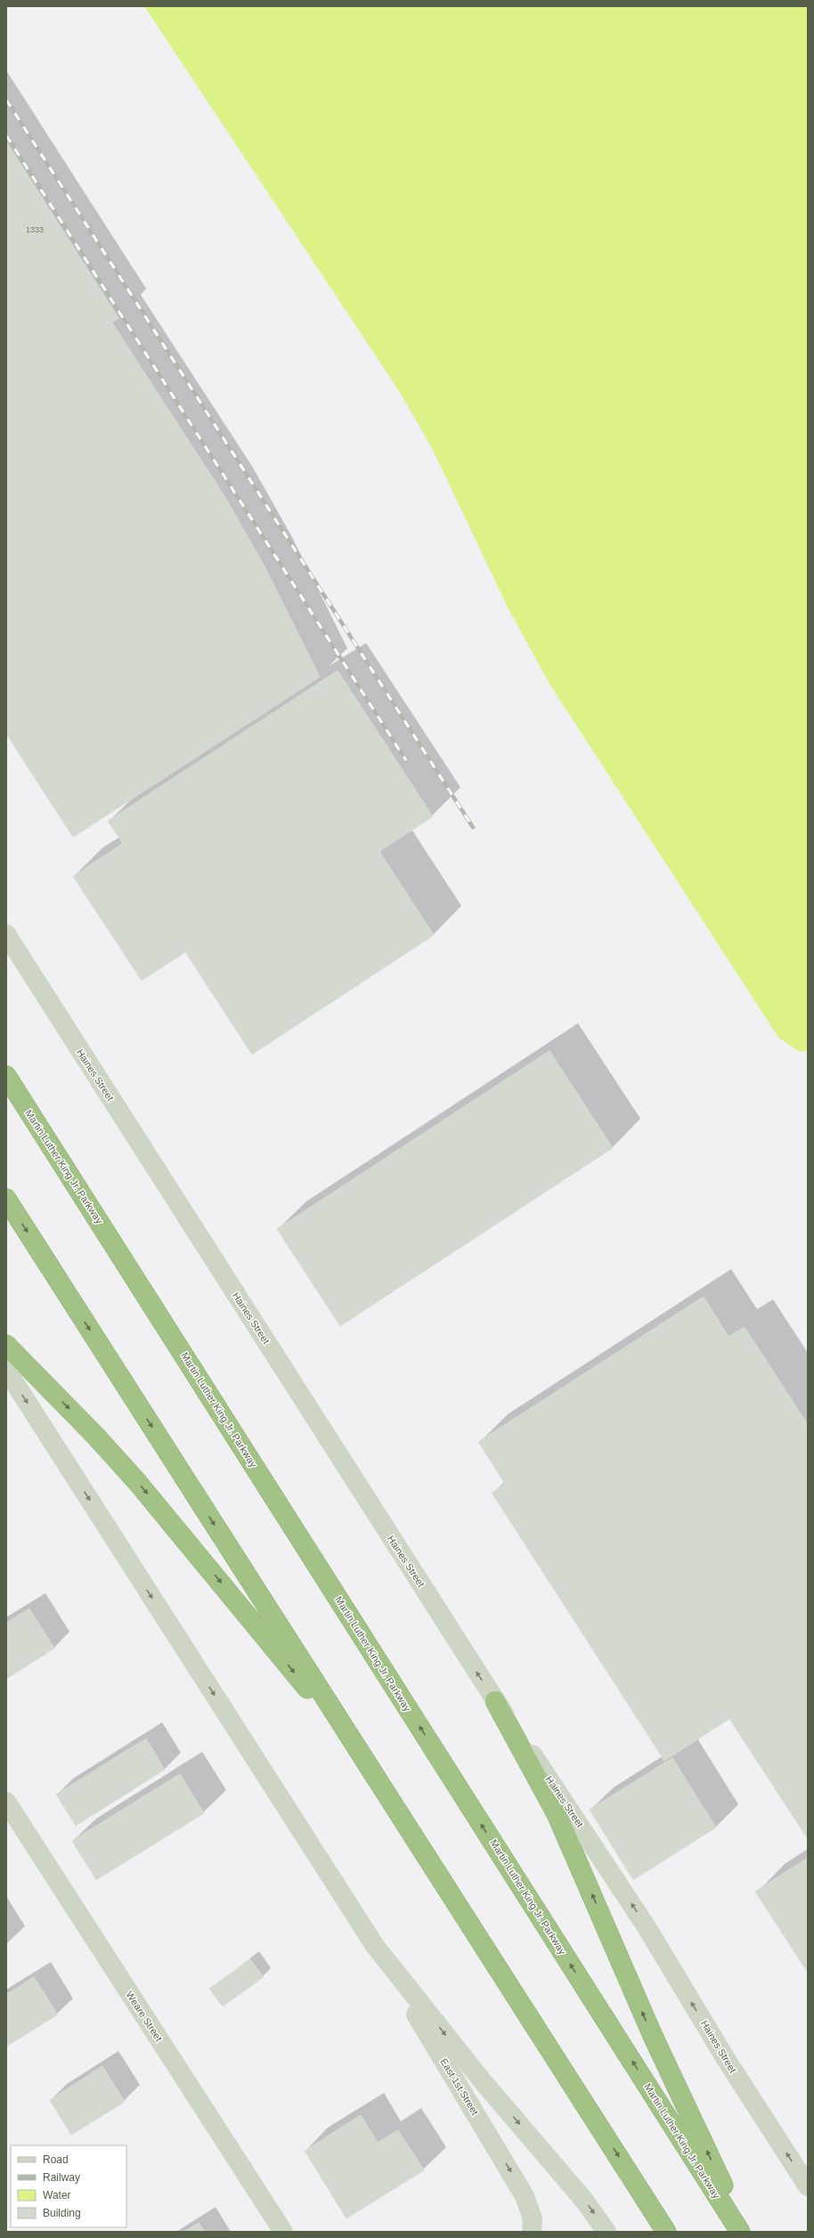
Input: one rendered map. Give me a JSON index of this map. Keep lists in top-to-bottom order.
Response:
{
  "streets": {
    "highway": ["Martin Luther King Jr. Parkway"],
    "street": ["Haines Street", "Weare Street", "East 1st Street"]
  },
  "one_way": ["Haines Street"],
  "house_numbers": ["1333"],
  "legend": [
    "Road",
    "Railway",
    "Water",
    "Building"
  ]
}
